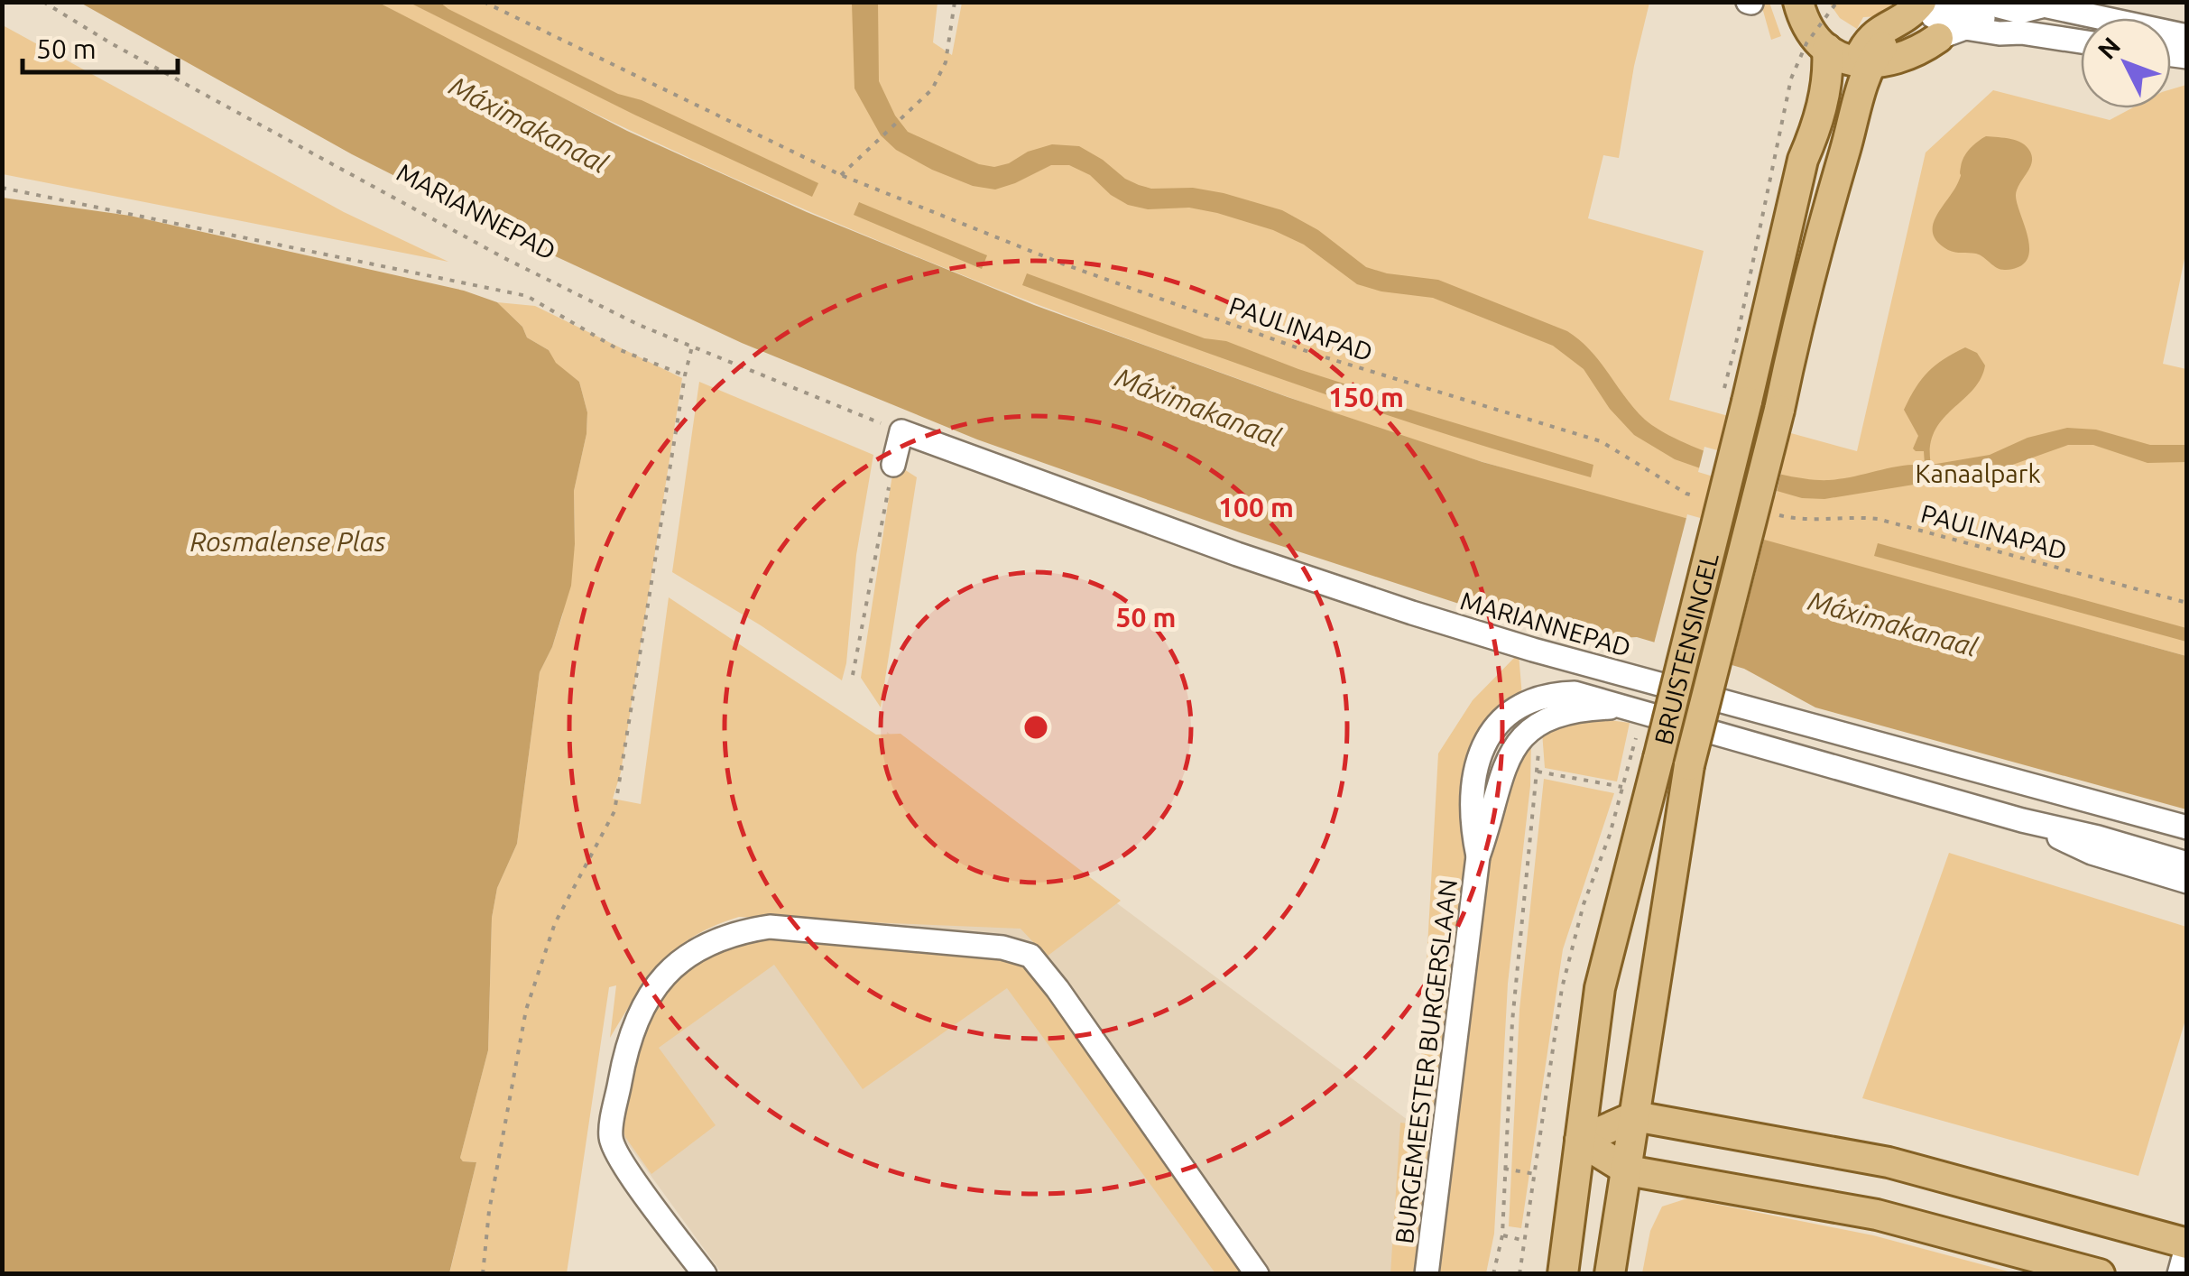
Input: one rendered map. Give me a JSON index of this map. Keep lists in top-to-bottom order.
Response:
{
  "streets": {
    "main road": ["BRUISTENSINGEL"],
    "street": ["MARIANNEPAD", "BURGEMEESTER BURGERSLAAN"],
    "path": ["PAULINAPAD"]
  },
  "water": ["Máximakanaal", "Rosmalense Plas"],
  "parks": ["Kanaalpark"],
  "scale_bar": "50 m",
  "north": "top left",
  "rings": ["150 m", "100 m", "50 m"]
}
